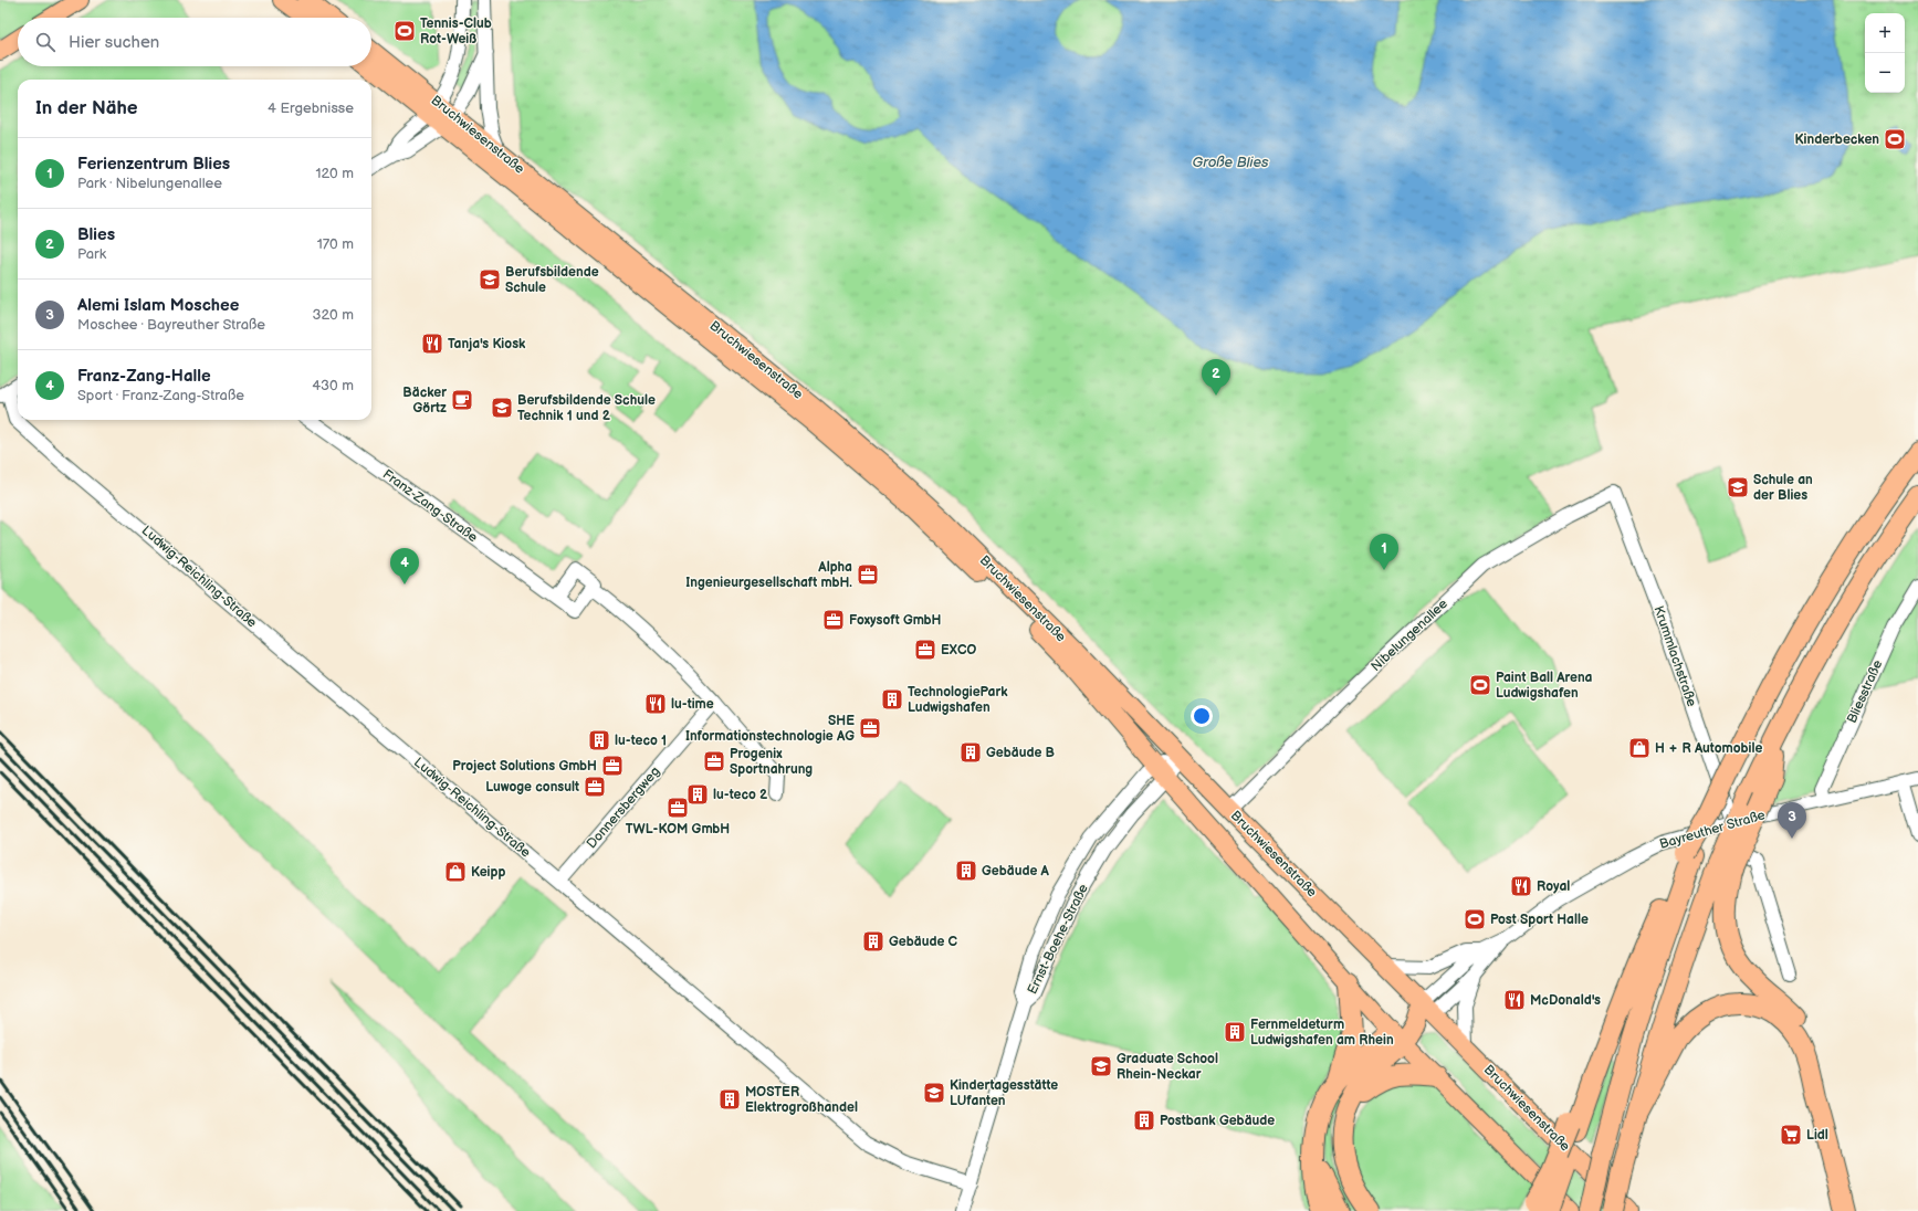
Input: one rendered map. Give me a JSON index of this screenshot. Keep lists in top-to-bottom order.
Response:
{
  "streets": {
    "main road": ["Bruchwiesenstraße"],
    "street": [
      "Franz-Zang-Straße",
      "Ludwig-Reichling-Straße",
      "Nibelungenallee",
      "Krummlachstraße",
      "Bliesstraße",
      "Donnersbergweg",
      "Bayreuther Straße",
      "Ernst-Boehe-Straße"
    ]
  },
  "crossings": [
    ["Bruchwiesenstraße", "Nibelungenallee"],
    ["Bruchwiesenstraße", "Bayreuther Straße"],
    ["Bruchwiesenstraße", "Ernst-Boehe-Straße"],
    ["Ludwig-Reichling-Straße", "Donnersbergweg"],
    ["Ludwig-Reichling-Straße", "Ernst-Boehe-Straße"],
    ["Nibelungenallee", "Krummlachstraße"],
    ["Krummlachstraße", "Bayreuther Straße"],
    ["Bliesstraße", "Bayreuther Straße"]
  ],
  "water": ["Große Blies"],
  "places": {
    "sports": [
      "Tennis-Club Rot-Weiß",
      "Kinderbecken",
      "Paint Ball Arena Ludwigshafen",
      "Post Sport Halle"
    ],
    "school or university": [
      "Berufsbildende Schule",
      "Berufsbildende Schule Technik 1 und 2",
      "Schule an der Blies",
      "Graduate School Rhein-Neckar",
      "Kindertagesstätte LUfanten"
    ],
    "restaurant": [
      "Tanja's Kiosk",
      "lu-time",
      "Royal",
      "McDonald's"
    ],
    "cafe": ["Bäcker Görtz"],
    "office": [
      "Alpha Ingenieurgesellschaft mbH.",
      "Foxysoft GmbH",
      "EXCO",
      "SHE Informationstechnologie AG",
      "Progenix Sportnahrung",
      "Project Solutions GmbH",
      "Luwoge consult",
      "TWL-KOM GmbH"
    ],
    "building": [
      "TechnologiePark Ludwigshafen",
      "lu-teco 1",
      "Gebäude B",
      "lu-teco 2",
      "Gebäude A",
      "Gebäude C",
      "Fernmeldeturm Ludwigshafen am Rhein",
      "MOSTER Elektrogroßhandel",
      "Postbank Gebäude"
    ],
    "shop": ["H + R Automobile", "Keipp"],
    "supermarket": ["Lidl"]
  },
  "page": {
    "map_buttons": ["+", "−"],
    "search": "Hier suchen",
    "heading": ["In der Nähe", "4 Ergebnisse"],
    "list": [
      {
        "mark": "1",
        "name": "Ferienzentrum Blies",
        "note": "Park · Nibelungenallee",
        "value": "120 m"
      },
      {
        "mark": "2",
        "name": "Blies",
        "note": "Park",
        "value": "170 m"
      },
      {
        "mark": "3",
        "name": "Alemi Islam Moschee",
        "note": "Moschee · Bayreuther Straße",
        "value": "320 m"
      },
      {
        "mark": "4",
        "name": "Franz-Zang-Halle",
        "note": "Sport · Franz-Zang-Straße",
        "value": "430 m"
      }
    ],
    "pins": [
      "2",
      "1",
      "4",
      "3"
    ]
  }
}
